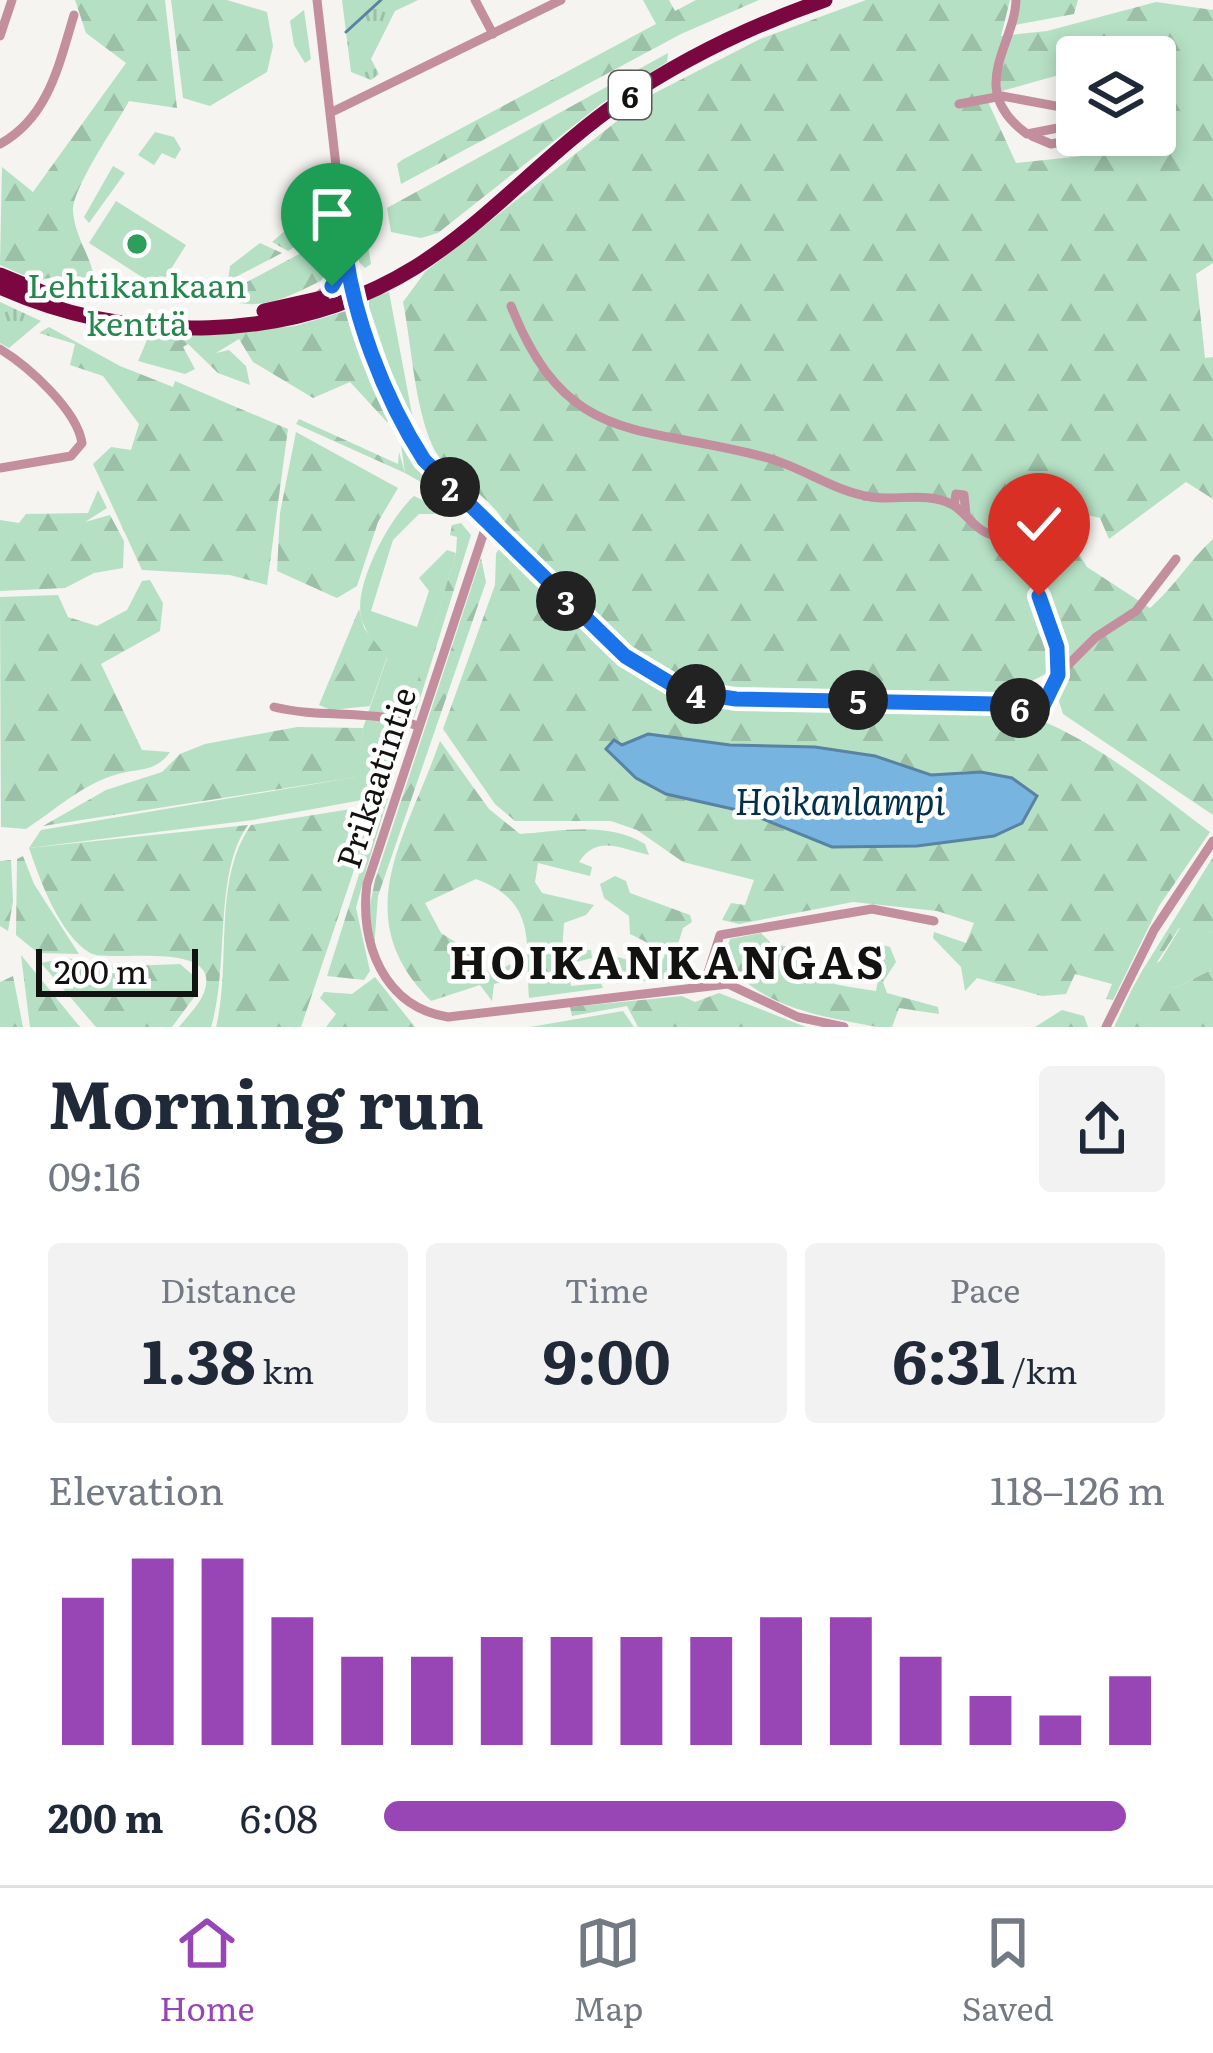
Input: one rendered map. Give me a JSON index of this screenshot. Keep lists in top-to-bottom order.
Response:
{
  "streets": {
    "highway": ["6"],
    "street": ["Prikaatintie"]
  },
  "districts": ["HOIKANKANGAS"],
  "water": ["Hoikanlampi"],
  "places": ["Lehtikankaan kenttä"],
  "scale_bar": "200 m",
  "page": {
    "pins": [
      "2",
      "3",
      "4",
      "5",
      "6"
    ],
    "scale": "200 m",
    "heading": ["Morning run", "09:16"],
    "stats": [
      ["Distance", "1.38 km"],
      ["Time", "9:00"],
      ["Pace", "6:31 /km"]
    ],
    "chart": ["Elevation", "118–126 m"],
    "list": [
      {
        "name": "200 m",
        "note": "6:08"
      }
    ],
    "tabs": ["Home", "Map", "Saved"]
  }
}
